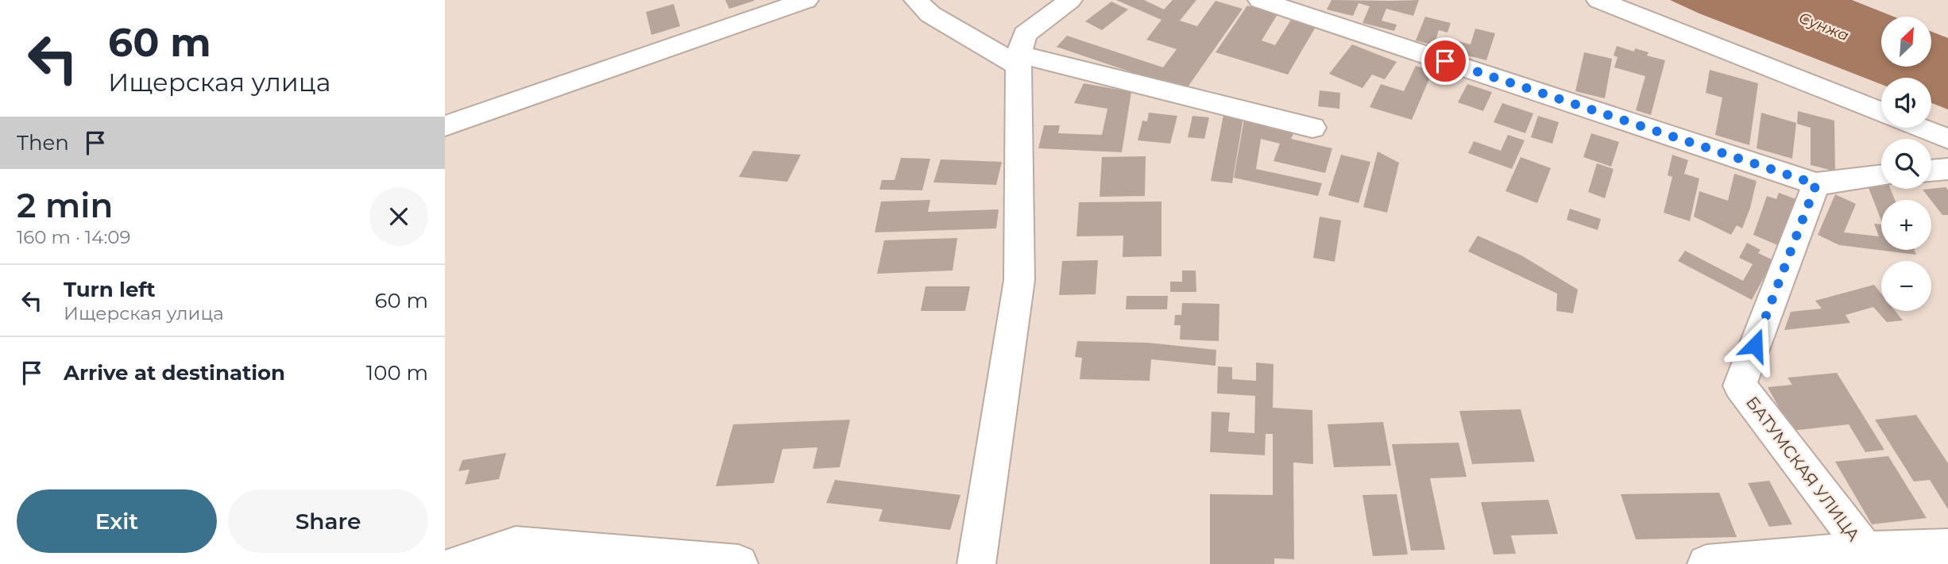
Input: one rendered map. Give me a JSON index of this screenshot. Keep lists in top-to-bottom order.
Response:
{
  "streets": {
    "street": ["БАТУМСКАЯ УЛИЦА"]
  },
  "water": ["Сунжа"],
  "north": "top right",
  "page": {
    "turn": ["60 m", "Ищерская улица"],
    "map_buttons": ["+", "−"],
    "then": "Then",
    "heading": ["2 min", "160 m · 14:09"],
    "list": [
      {
        "name": "Turn left",
        "note": "Ищерская улица",
        "value": "60 m"
      },
      {
        "name": "Arrive at destination",
        "value": "100 m"
      }
    ],
    "buttons": ["Exit", "Share"]
  }
}
